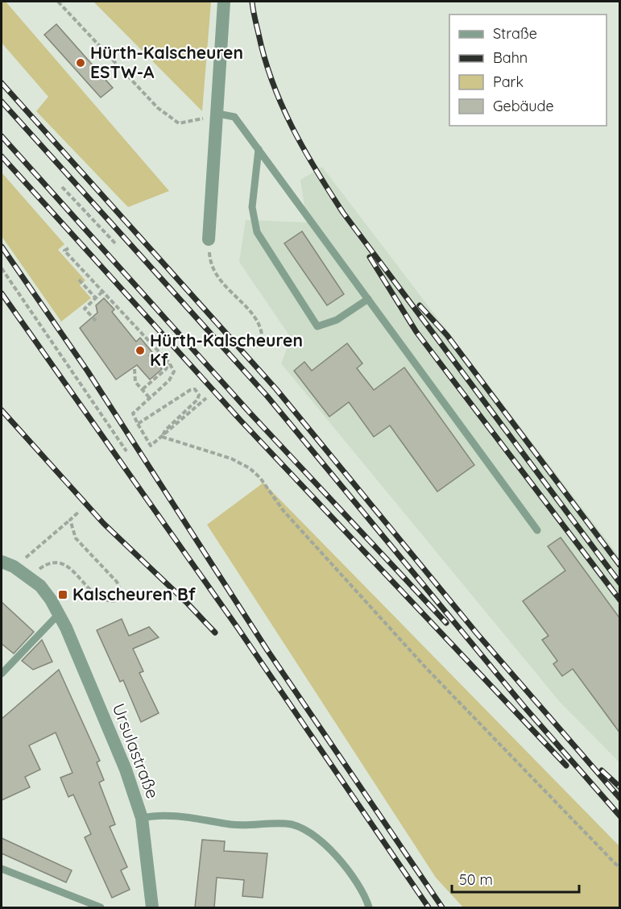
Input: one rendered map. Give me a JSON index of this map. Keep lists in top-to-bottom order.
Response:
{
  "streets": {
    "street": ["Ursulastraße"]
  },
  "places": {
    "other": ["Hürth-Kalscheuren ESTW-A", "Hürth-Kalscheuren Kf"],
    "transit": ["Kalscheuren Bf"]
  },
  "legend": [
    "Straße",
    "Bahn",
    "Park",
    "Gebäude"
  ],
  "scale_bar": "50 m"
}
